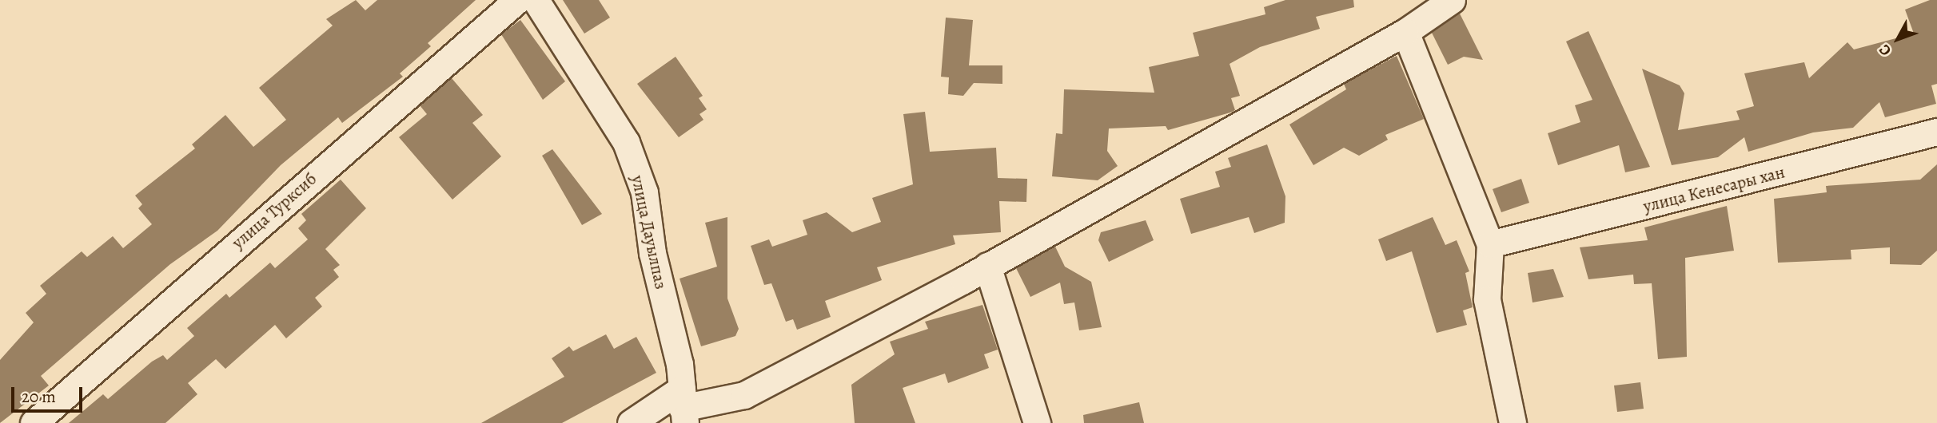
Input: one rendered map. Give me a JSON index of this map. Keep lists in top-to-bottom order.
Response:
{
  "streets": {
    "street": ["улица Кенесары хан", "улица Турксиб", "улица Дауылпаз"]
  },
  "scale_bar": "20 m",
  "north": "bottom left"
}
